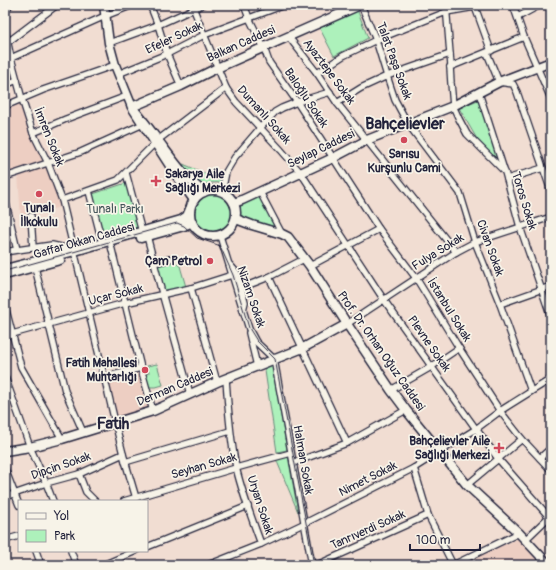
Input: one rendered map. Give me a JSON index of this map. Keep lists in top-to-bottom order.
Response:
{
  "streets": {
    "main road": [
      "Balkan Caddesi",
      "Seylap Caddesi",
      "Gaffar Okkan Caddesi",
      "Prof. Dr. Orhan Oğuz Caddesi",
      "Derman Caddesi"
    ],
    "street": [
      "Efeler Sokak",
      "Talat Paşa Sokak",
      "Ayaztepe Sokak",
      "Baloğlu Sokak",
      "Dumanlı Sokak",
      "İmren Sokak",
      "Toros Sokak",
      "Civan Sokak",
      "Fulya Sokak",
      "Uçar Sokak",
      "Nizam Sokak",
      "İstanbul Sokak",
      "Plevne Sokak",
      "Halman Sokak",
      "Dipçin Sokak",
      "Seyhan Sokak",
      "Nimet Sokak",
      "Uryan Sokak",
      "Tanrıverdi Sokak"
    ]
  },
  "crossings": [
    ["Efeler Sokak", "Baloğlu Sokak"],
    ["Efeler Sokak", "Dumanlı Sokak"],
    ["Balkan Caddesi", "Talat Paşa Sokak"],
    ["Balkan Caddesi", "Ayaztepe Sokak"],
    ["Balkan Caddesi", "Baloğlu Sokak"],
    ["Balkan Caddesi", "Dumanlı Sokak"],
    ["Talat Paşa Sokak", "Seylap Caddesi"],
    ["Talat Paşa Sokak", "Civan Sokak"],
    ["Ayaztepe Sokak", "Seylap Caddesi"],
    ["Ayaztepe Sokak", "Fulya Sokak"],
    ["Baloğlu Sokak", "Seylap Caddesi"],
    ["Baloğlu Sokak", "İstanbul Sokak"],
    ["Dumanlı Sokak", "Seylap Caddesi"],
    ["Dumanlı Sokak", "Plevne Sokak"],
    ["İmren Sokak", "Gaffar Okkan Caddesi"],
    ["İmren Sokak", "Uçar Sokak"],
    ["İmren Sokak", "Derman Caddesi"],
    ["İmren Sokak", "Dipçin Sokak"],
    ["İmren Sokak", "Seyhan Sokak"],
    ["Seylap Caddesi", "Toros Sokak"],
    ["Seylap Caddesi", "Gaffar Okkan Caddesi"],
    ["Seylap Caddesi", "Civan Sokak"],
    ["Seylap Caddesi", "Nizam Sokak"],
    ["Seylap Caddesi", "İstanbul Sokak"],
    ["Seylap Caddesi", "Plevne Sokak"],
    ["Seylap Caddesi", "Prof. Dr. Orhan Oğuz Caddesi"],
    ["Toros Sokak", "Fulya Sokak"],
    ["Gaffar Okkan Caddesi", "Nizam Sokak"],
    ["Gaffar Okkan Caddesi", "Prof. Dr. Orhan Oğuz Caddesi"],
    ["Civan Sokak", "Fulya Sokak"],
    ["Civan Sokak", "Nimet Sokak"],
    ["Fulya Sokak", "İstanbul Sokak"],
    ["Fulya Sokak", "Plevne Sokak"],
    ["Fulya Sokak", "Prof. Dr. Orhan Oğuz Caddesi"],
    ["Fulya Sokak", "Derman Caddesi"],
    ["Uçar Sokak", "Nizam Sokak"],
    ["Nizam Sokak", "Prof. Dr. Orhan Oğuz Caddesi"],
    ["Nizam Sokak", "Derman Caddesi"],
    ["Nizam Sokak", "Halman Sokak"],
    ["İstanbul Sokak", "Nimet Sokak"],
    ["Plevne Sokak", "Nimet Sokak"],
    ["Prof. Dr. Orhan Oğuz Caddesi", "Derman Caddesi"],
    ["Prof. Dr. Orhan Oğuz Caddesi", "Nimet Sokak"],
    ["Derman Caddesi", "Halman Sokak"],
    ["Derman Caddesi", "Uryan Sokak"],
    ["Halman Sokak", "Seyhan Sokak"],
    ["Halman Sokak", "Nimet Sokak"],
    ["Seyhan Sokak", "Uryan Sokak"],
    ["Nimet Sokak", "Uryan Sokak"]
  ],
  "districts": ["Bahçelievler", "Fatih"],
  "parks": ["Tunalı Parkı"],
  "places": {
    "other": [
      "Sarısu Kurşunlu Cami",
      "Tunalı İlkokulu",
      "Çam Petrol",
      "Fatih Mahallesi Muhtarlığı"
    ],
    "health": ["Sakarya Aile Sağlığı Merkezi", "Bahçelievler Aile Sağlığı Merkezi"]
  },
  "legend": ["Yol", "Park"],
  "scale_bar": "100 m"
}
